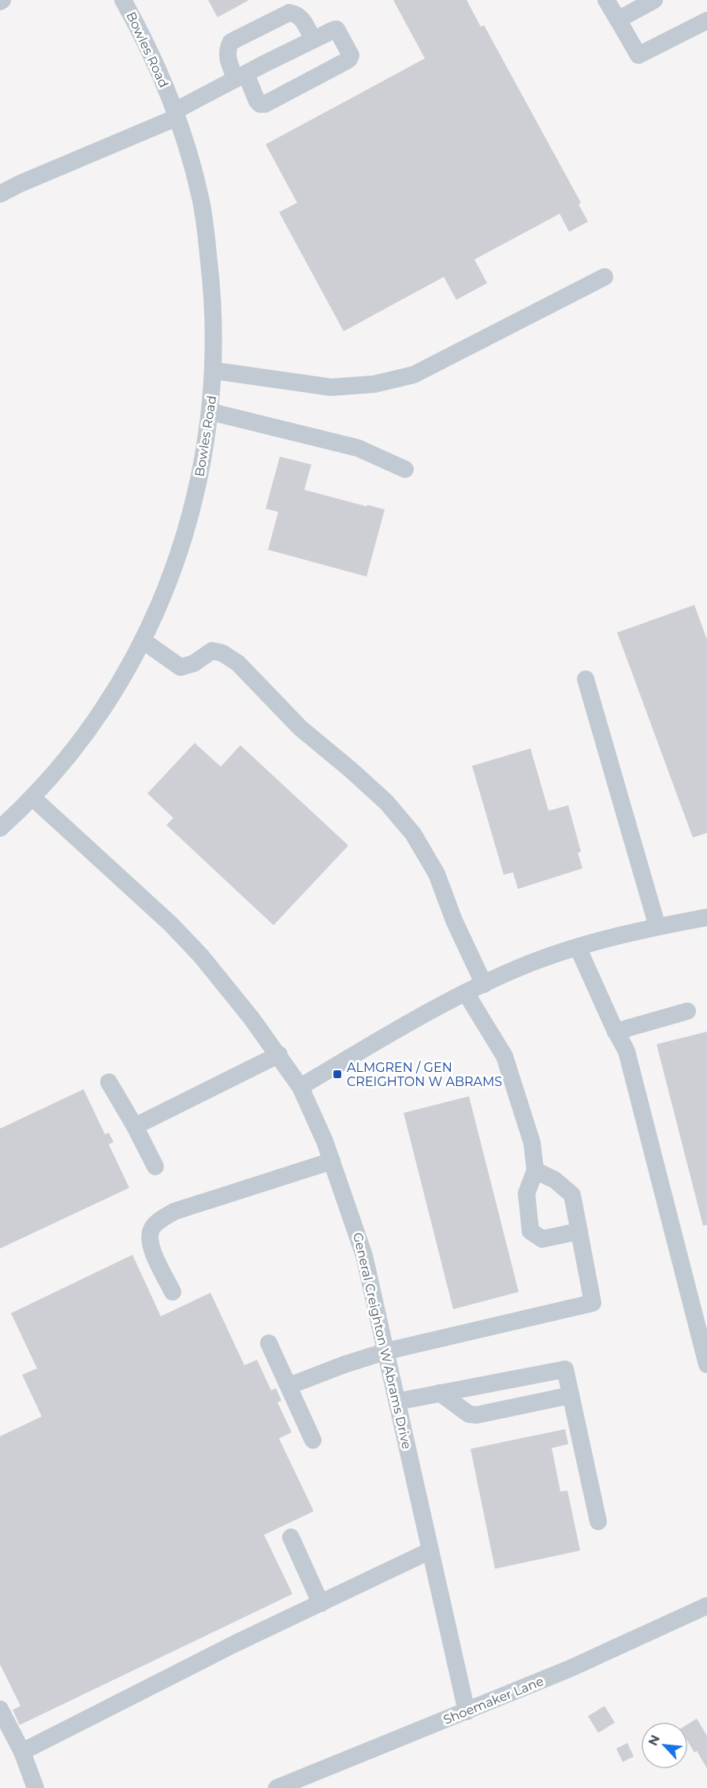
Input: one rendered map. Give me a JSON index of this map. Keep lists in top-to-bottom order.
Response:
{
  "streets": {
    "street": ["Bowles Road", "General Creighton W Abrams Drive", "Shoemaker Lane"]
  },
  "crossings": [
    ["Bowles Road", "General Creighton W Abrams Drive"],
    ["General Creighton W Abrams Drive", "Shoemaker Lane"]
  ],
  "places": {
    "transit": ["ALMGREN / GEN CREIGHTON W ABRAMS"]
  },
  "north": "top left"
}
